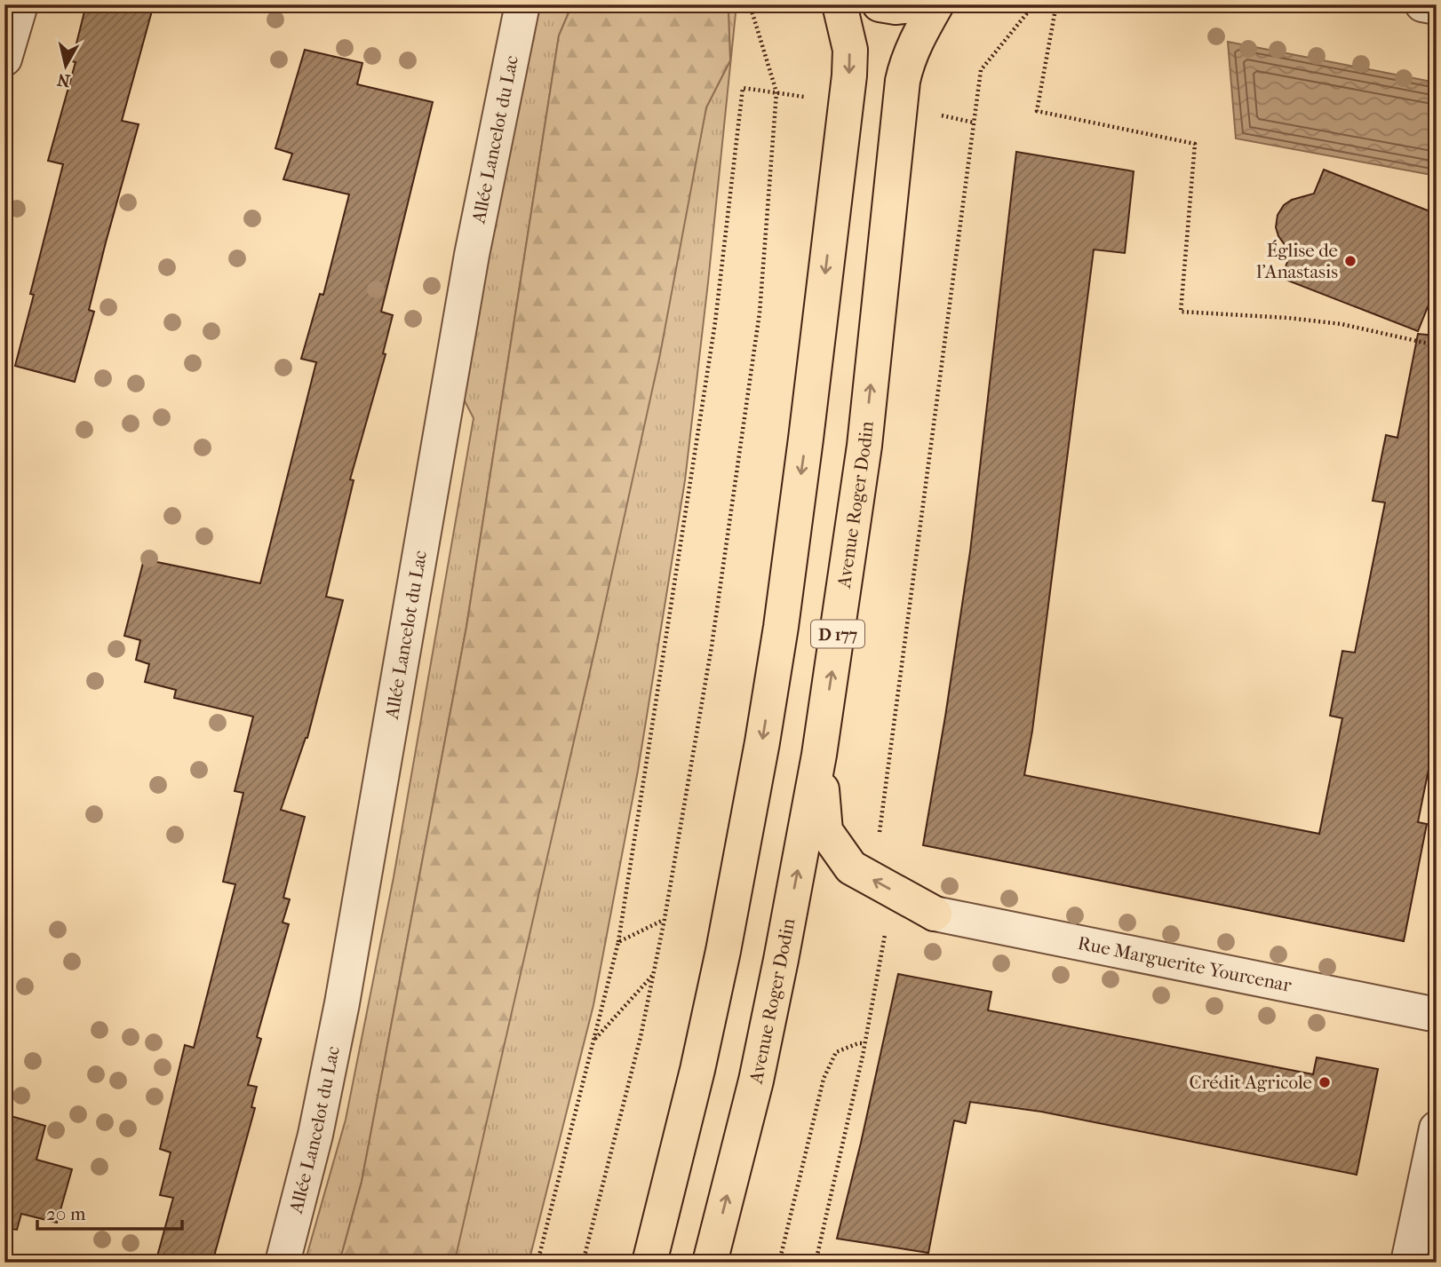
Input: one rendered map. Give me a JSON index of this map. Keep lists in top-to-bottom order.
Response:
{
  "streets": {
    "main road": ["Avenue Roger Dodin", "D 177"],
    "street": ["Allée Lancelot du Lac", "Rue Marguerite Yourcenar"]
  },
  "places": ["Église de l’Anastasis", "Crédit Agricole"],
  "scale_bar": "20 m",
  "north": "bottom"
}
